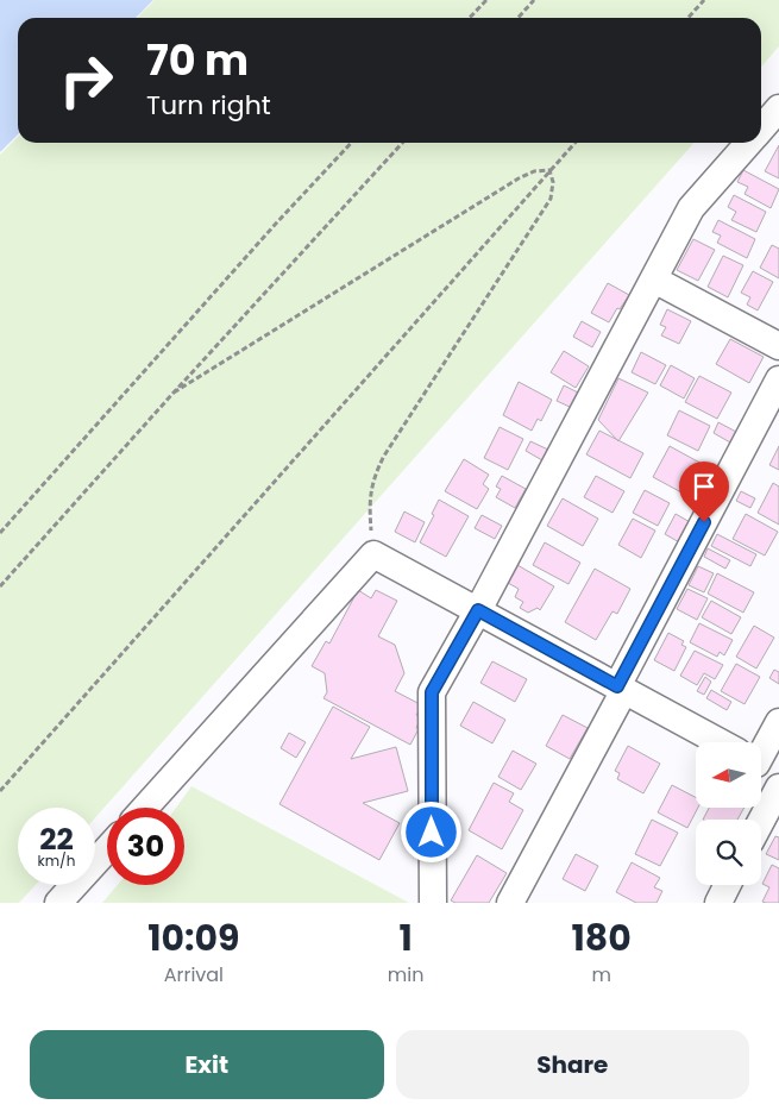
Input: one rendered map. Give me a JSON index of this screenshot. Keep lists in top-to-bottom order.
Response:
{
  "north": "left",
  "page": {
    "turn": ["70 m", "Turn right"],
    "speed": "22 km/h",
    "limit": "30",
    "eta": [
      "10:09",
      "Arrival",
      "1",
      "min",
      "180",
      "m"
    ],
    "buttons": ["Exit", "Share"]
  }
}
